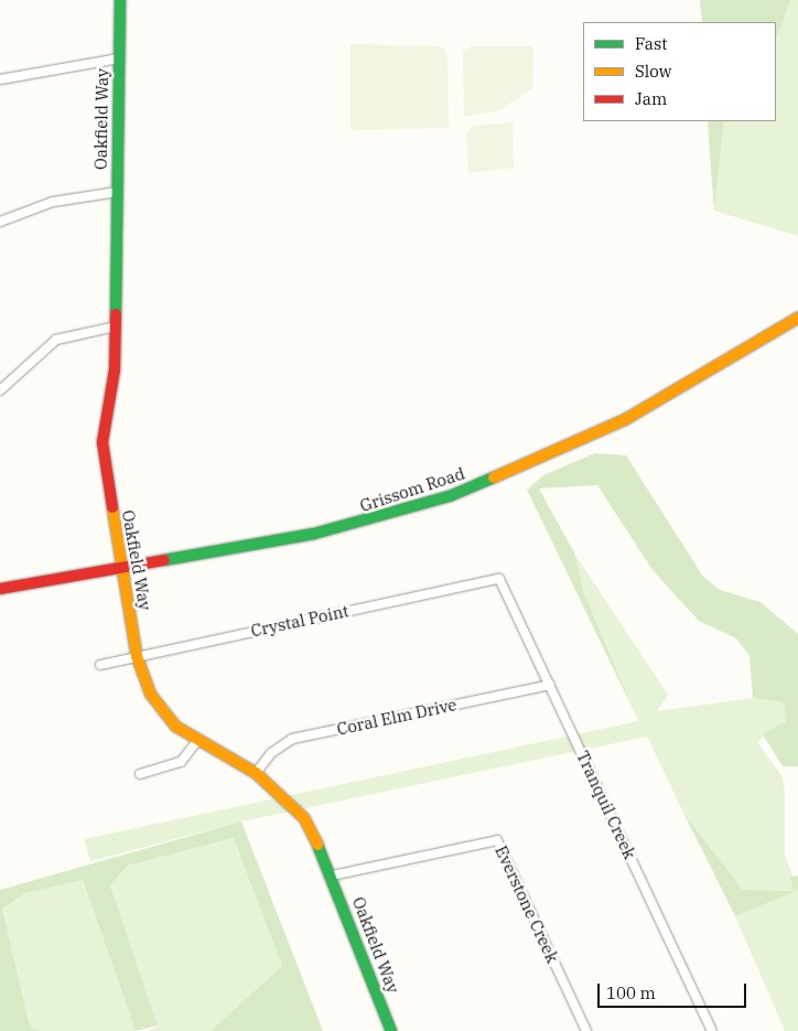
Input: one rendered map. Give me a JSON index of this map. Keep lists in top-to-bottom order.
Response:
{
  "streets": {
    "street": [
      "Oakfield Way",
      "Grissom Road",
      "Crystal Point",
      "Coral Elm Drive",
      "Tranquil Creek",
      "Everstone Creek"
    ]
  },
  "crossings": [
    ["Oakfield Way", "Grissom Road"],
    ["Oakfield Way", "Crystal Point"],
    ["Oakfield Way", "Coral Elm Drive"],
    ["Oakfield Way", "Everstone Creek"],
    ["Crystal Point", "Tranquil Creek"],
    ["Coral Elm Drive", "Tranquil Creek"]
  ],
  "legend": ["Fast", "Slow", "Jam"],
  "scale_bar": "100 m"
}
